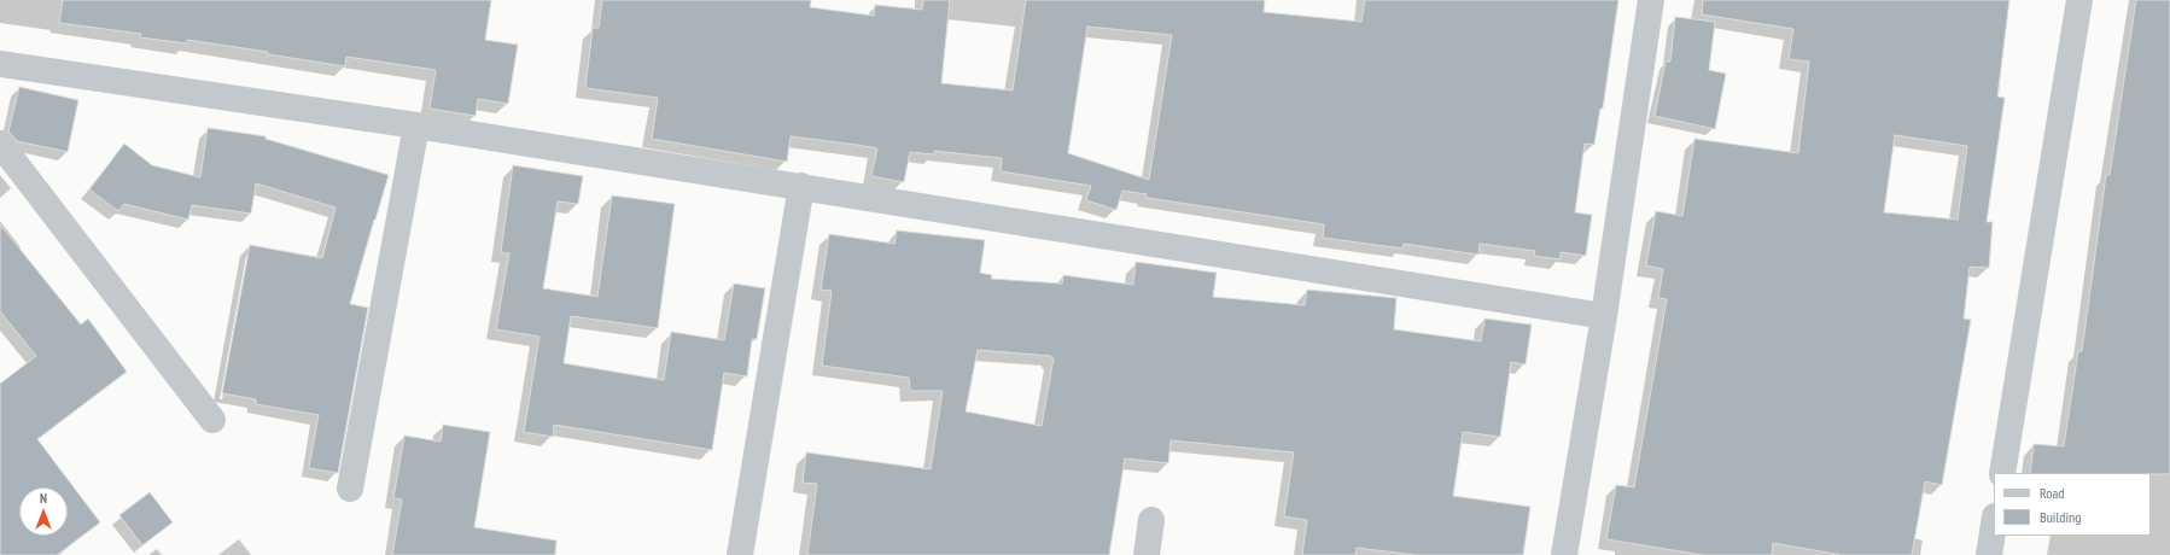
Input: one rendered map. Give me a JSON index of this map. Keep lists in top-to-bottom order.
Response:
{
  "legend": ["Road", "Building"],
  "north": "top"
}
